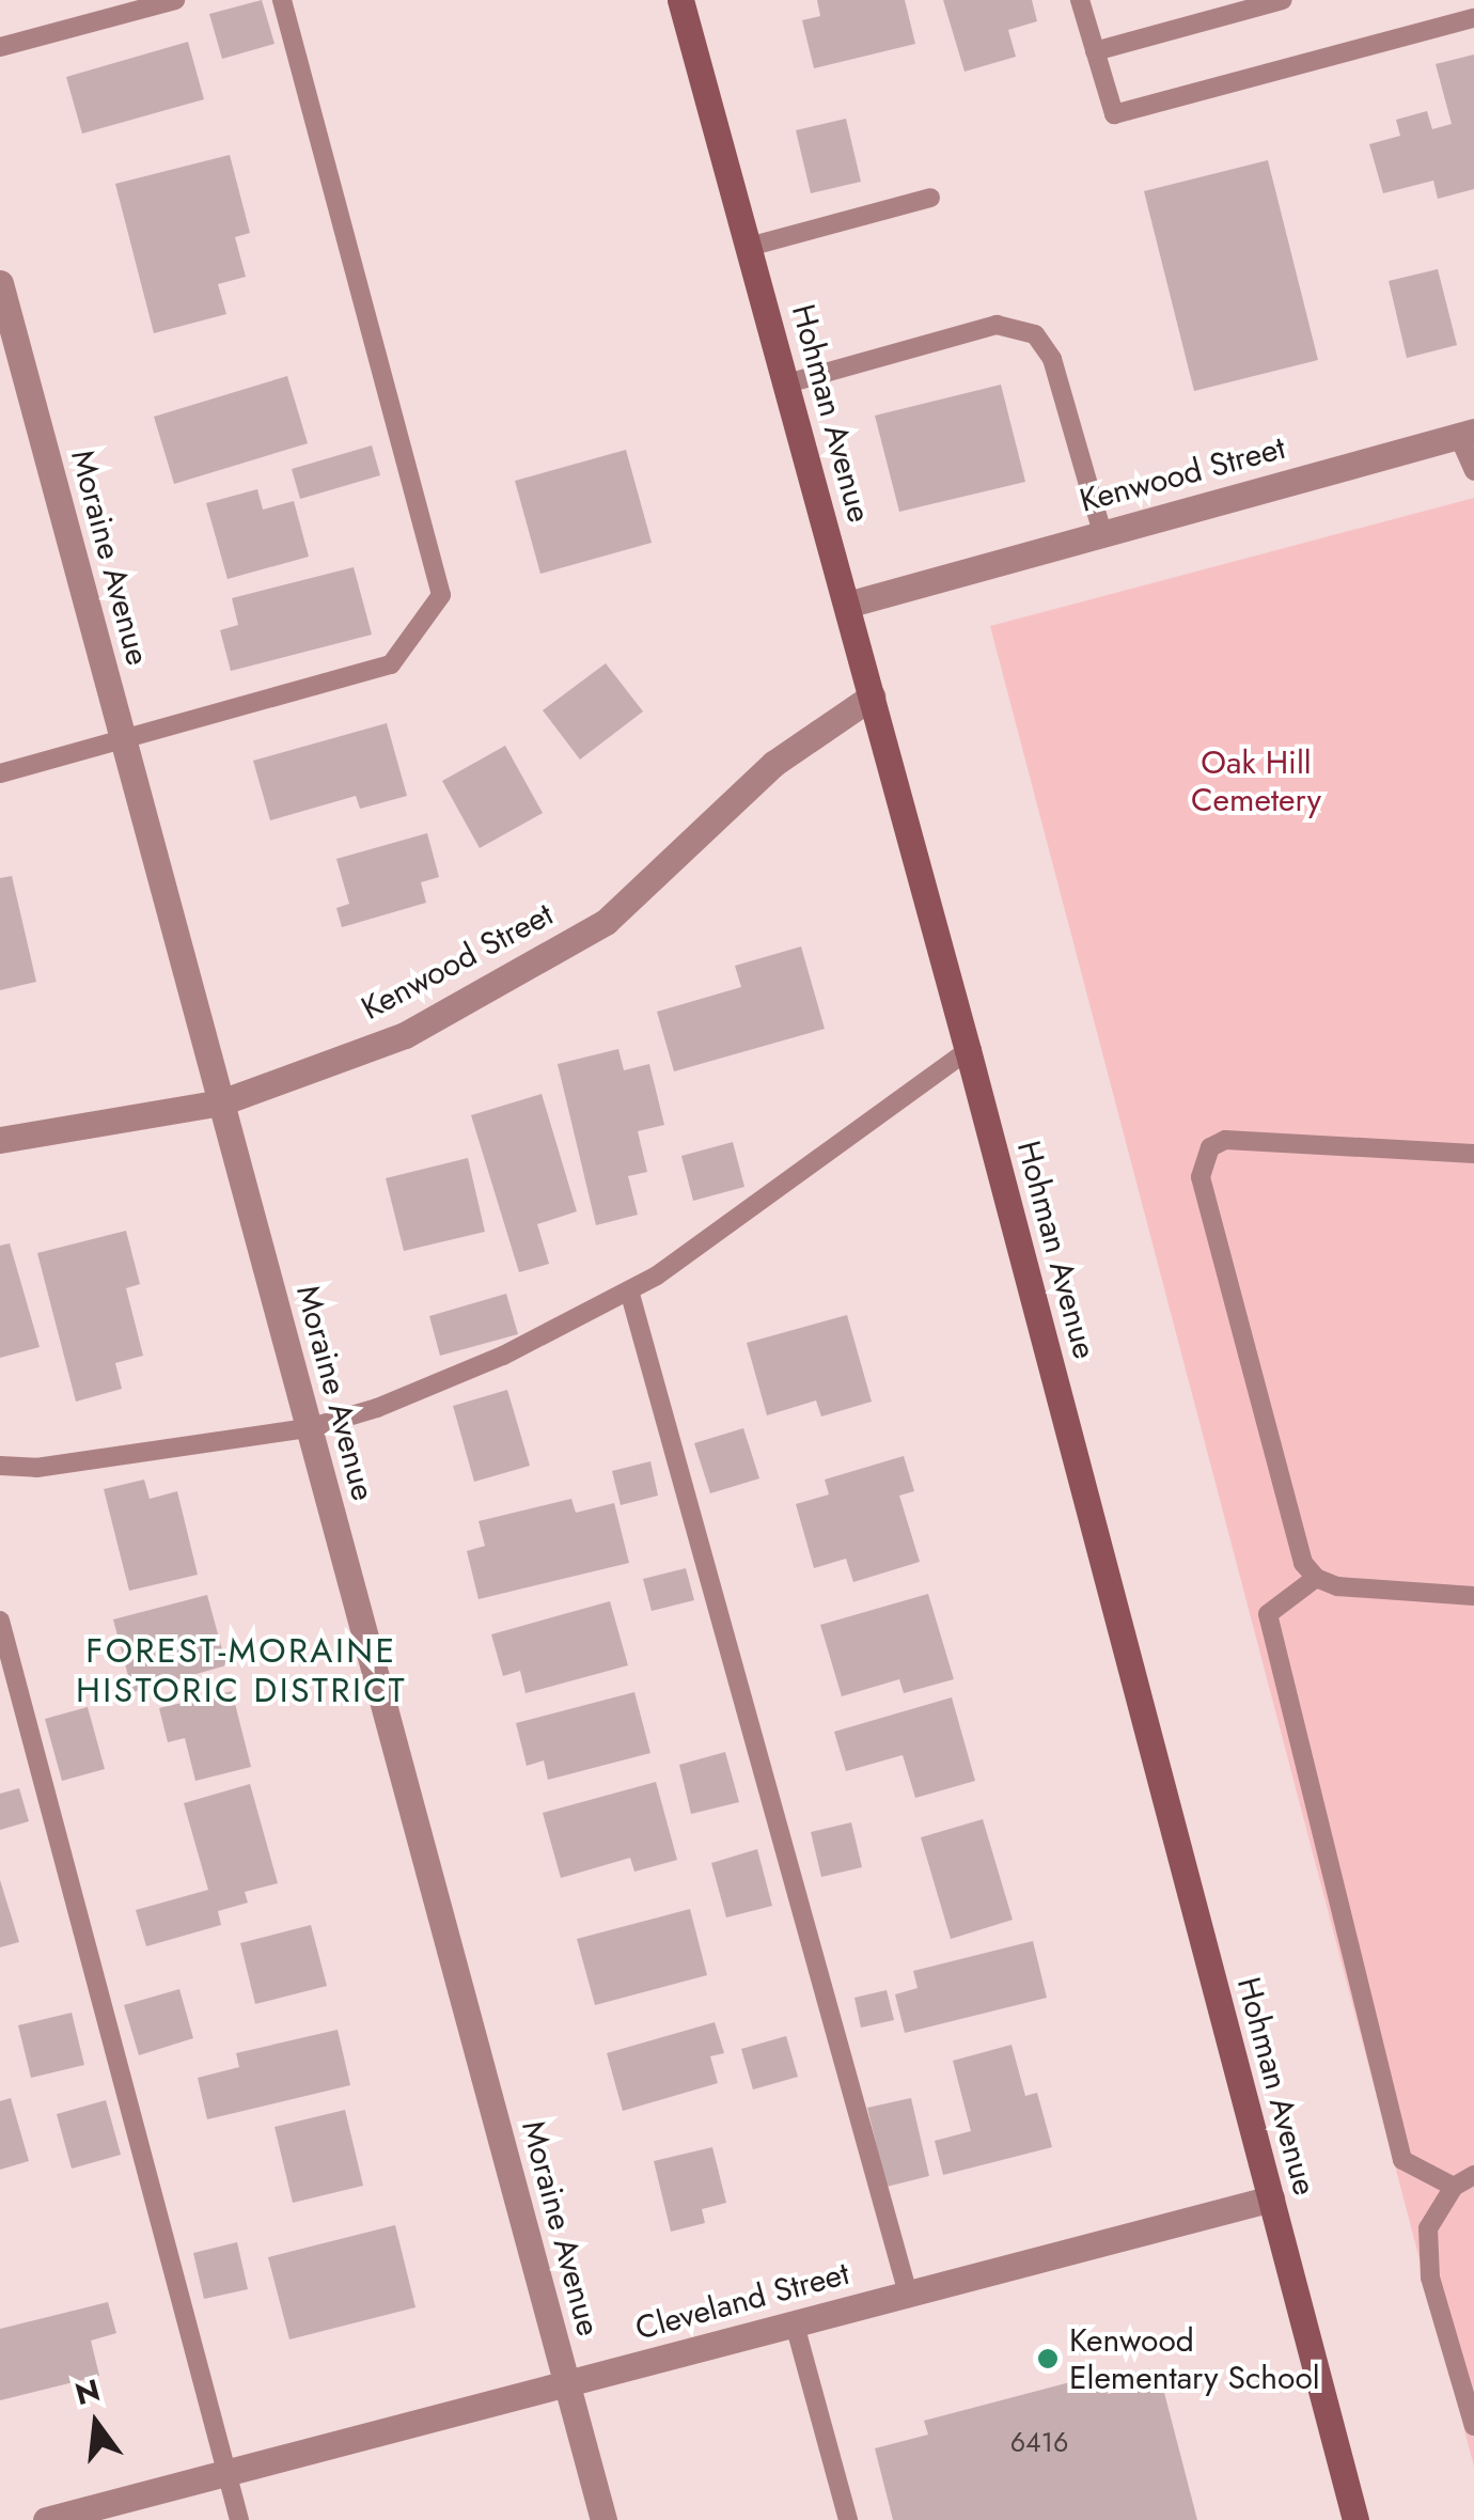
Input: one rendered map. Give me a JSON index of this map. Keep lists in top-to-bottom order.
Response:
{
  "streets": {
    "main road": ["Hohman Avenue"],
    "street": ["Kenwood Street", "Moraine Avenue", "Cleveland Street"]
  },
  "crossings": [
    ["Hohman Avenue", "Kenwood Street"],
    ["Hohman Avenue", "Cleveland Street"],
    ["Kenwood Street", "Moraine Avenue"],
    ["Moraine Avenue", "Cleveland Street"]
  ],
  "districts": ["FOREST-MORAINE HISTORIC DISTRICT"],
  "parks": ["Oak Hill Cemetery"],
  "places": ["Kenwood Elementary School"],
  "house_numbers": ["6416"],
  "north": "top"
}
